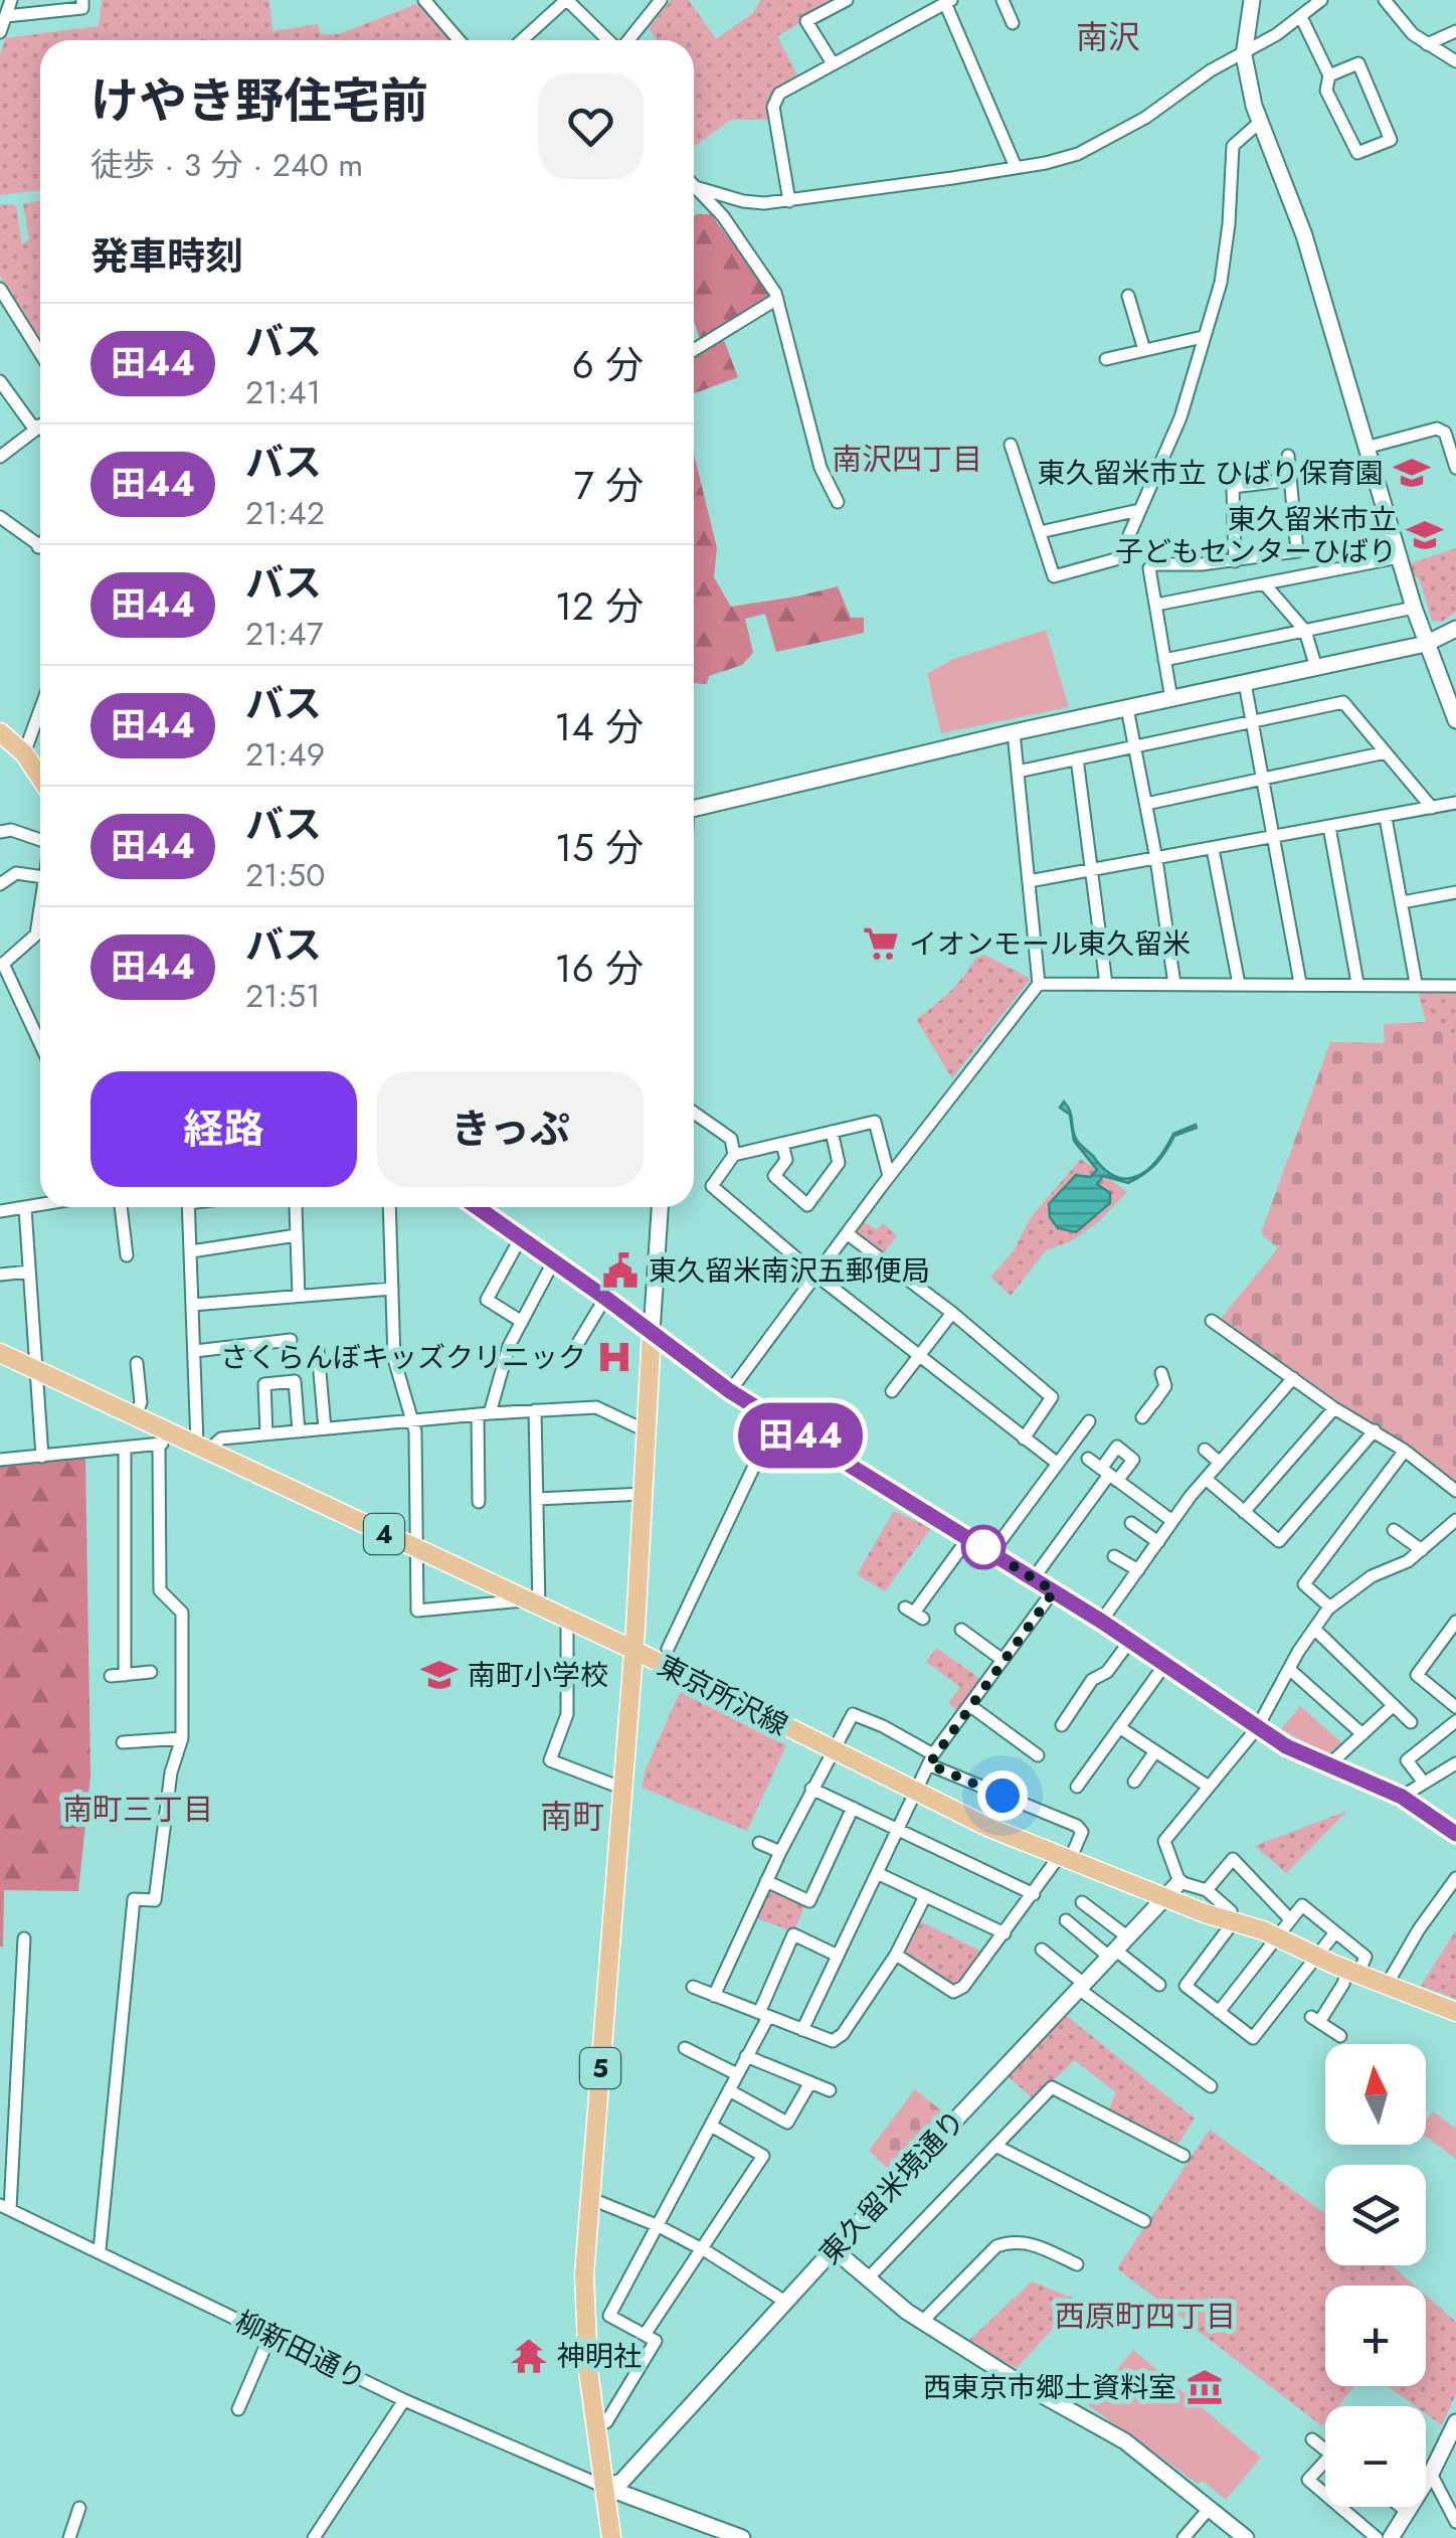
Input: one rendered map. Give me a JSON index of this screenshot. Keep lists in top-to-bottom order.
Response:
{
  "streets": {
    "main road": ["4", "東京所沢線", "5"],
    "street": ["東久留米境通り", "柳新田通り"]
  },
  "crossings": [
    ["東京所沢線", "5"],
    ["東京所沢線", "東久留米境通り"],
    ["5", "東久留米境通り"],
    ["5", "柳新田通り"],
    ["東久留米境通り", "柳新田通り"]
  ],
  "districts": [
    "南沢",
    "南沢四丁目",
    "南町三丁目",
    "南町",
    "西原町四丁目"
  ],
  "places": {
    "school or university": ["東久留米市立 ひばり保育園", "東久留米市立 子どもセンターひばり", "南町小学校"],
    "supermarket": ["イオンモール東久留米"],
    "public building": ["東久留米南沢五郵便局"],
    "hospital": ["さくらんぼキッズクリニック"],
    "temple": ["神明社"],
    "museum": ["西東京市郷土資料室"]
  },
  "lines": ["bus line 田44"],
  "north": "top",
  "page": {
    "on_map": "田44",
    "heading": [
      ["けやき野住宅前", "徒歩 · 3 分 · 240 m"],
      "発車時刻"
    ],
    "list": [
      {
        "mark": "田44",
        "name": "バス",
        "note": "21:41",
        "value": "6 分"
      },
      {
        "mark": "田44",
        "name": "バス",
        "note": "21:42",
        "value": "7 分"
      },
      {
        "mark": "田44",
        "name": "バス",
        "note": "21:47",
        "value": "12 分"
      },
      {
        "mark": "田44",
        "name": "バス",
        "note": "21:49",
        "value": "14 分"
      },
      {
        "mark": "田44",
        "name": "バス",
        "note": "21:50",
        "value": "15 分"
      },
      {
        "mark": "田44",
        "name": "バス",
        "note": "21:51",
        "value": "16 分"
      }
    ],
    "buttons": ["経路", "きっぷ"],
    "map_buttons": ["+", "−"]
  }
}
